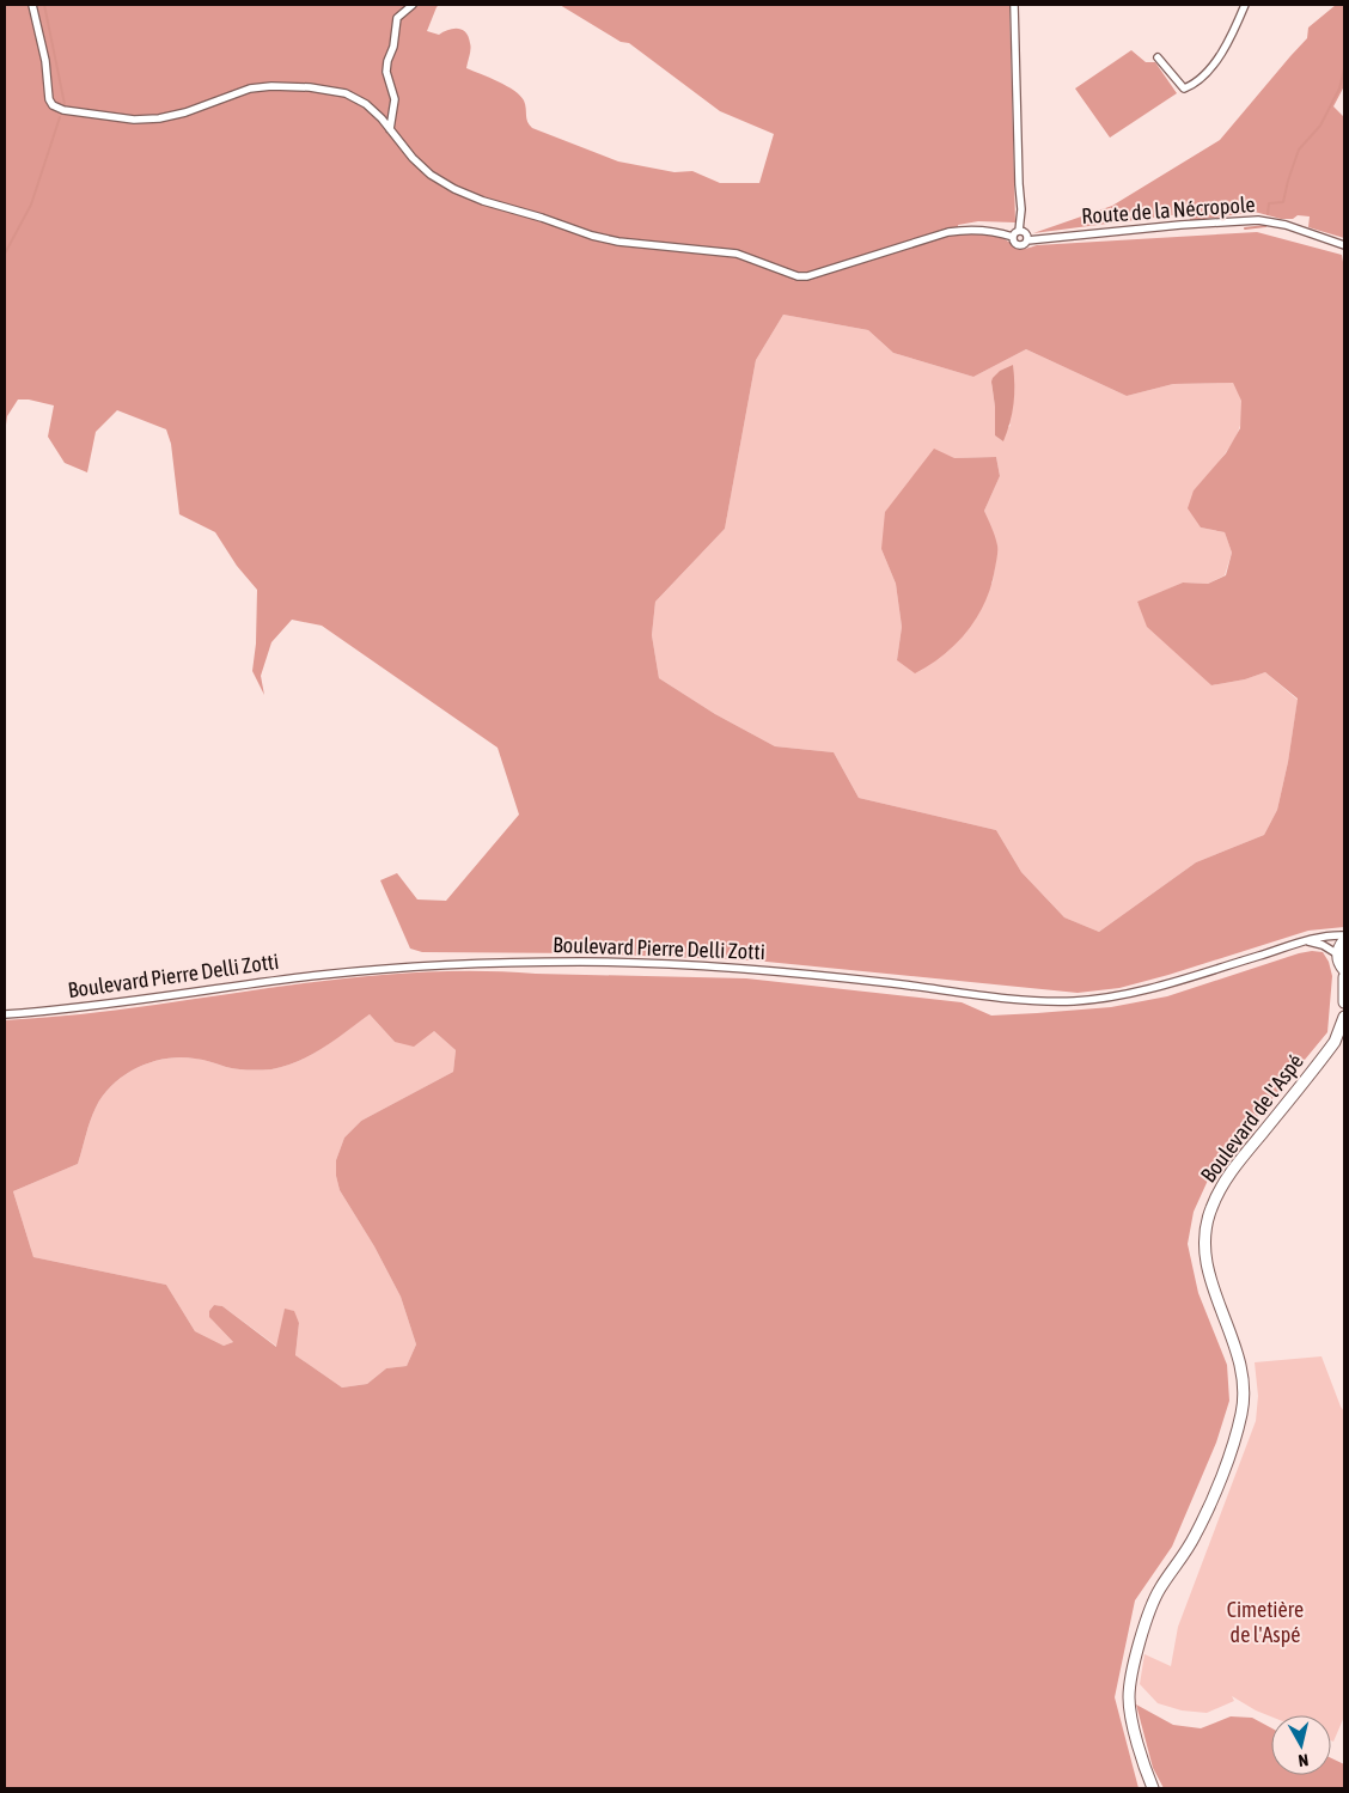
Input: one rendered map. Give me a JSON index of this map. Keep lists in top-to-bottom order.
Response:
{
  "streets": {
    "main road": ["Boulevard de l'Aspé"],
    "street": ["Route de la Nécropole", "Boulevard Pierre Delli Zotti"]
  },
  "parks": ["Cimetière de l'Aspé"],
  "north": "bottom"
}
